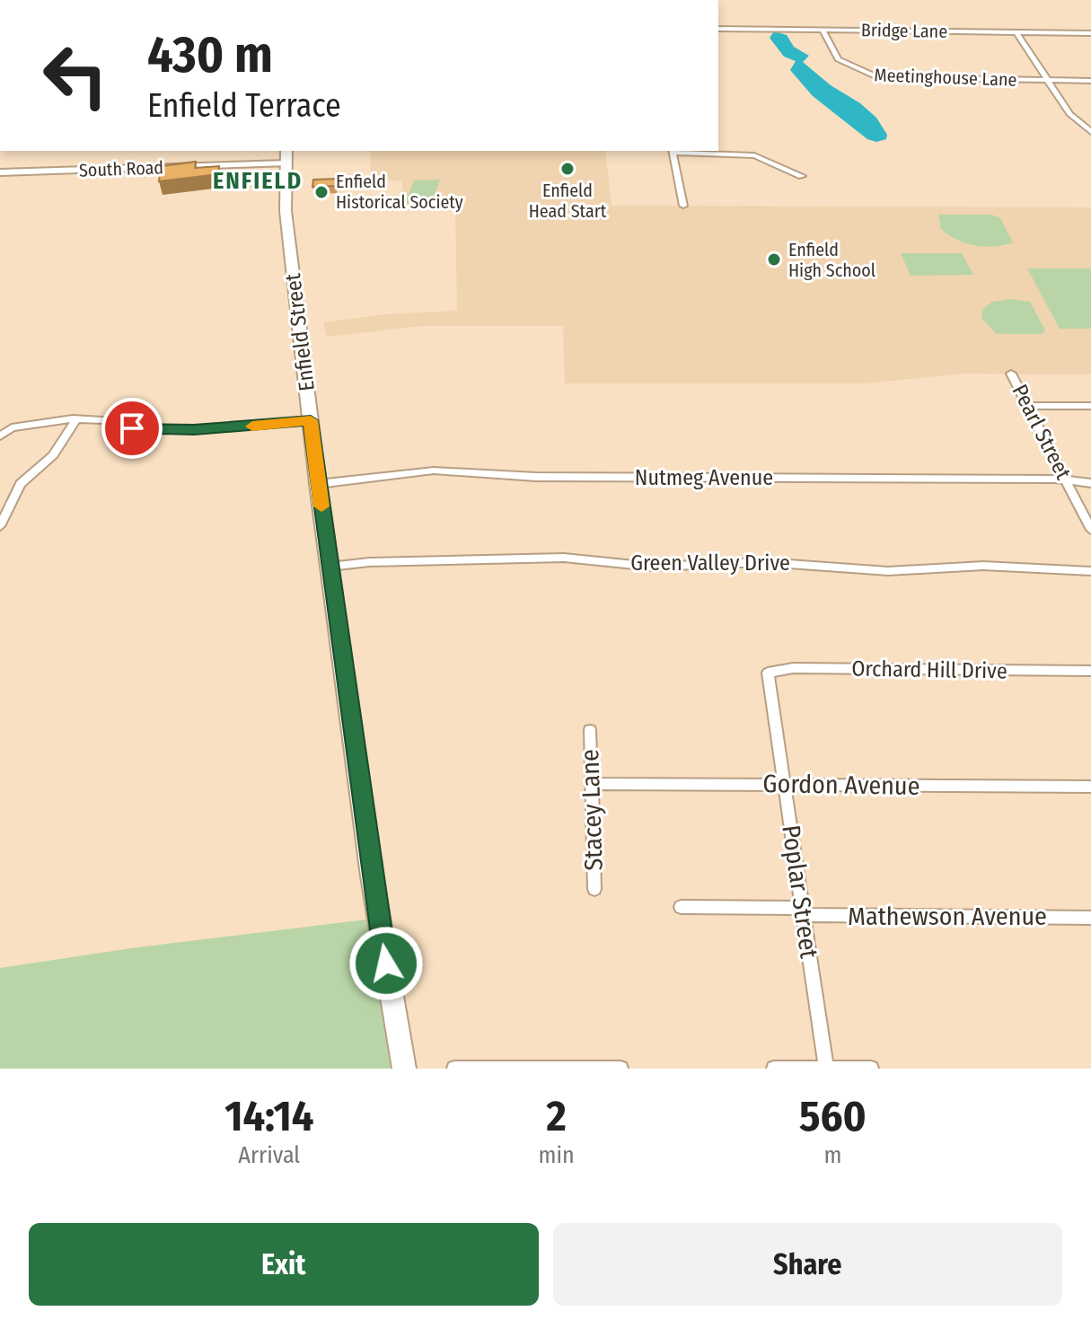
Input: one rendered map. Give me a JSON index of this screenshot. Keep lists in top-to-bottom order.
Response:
{
  "streets": {
    "main road": ["South Road", "Enfield Street"],
    "street": [
      "Bridge Lane",
      "Meetinghouse Lane",
      "Pearl Street",
      "Nutmeg Avenue",
      "Green Valley Drive",
      "Orchard Hill Drive",
      "Gordon Avenue",
      "Stacey Lane",
      "Poplar Street",
      "Mathewson Avenue"
    ]
  },
  "crossings": [
    ["Bridge Lane", "Meetinghouse Lane"],
    ["South Road", "Enfield Street"],
    ["Enfield Street", "Nutmeg Avenue"],
    ["Enfield Street", "Green Valley Drive"],
    ["Pearl Street", "Nutmeg Avenue"],
    ["Orchard Hill Drive", "Poplar Street"],
    ["Gordon Avenue", "Stacey Lane"],
    ["Gordon Avenue", "Poplar Street"],
    ["Poplar Street", "Mathewson Avenue"]
  ],
  "districts": ["ENFIELD"],
  "places": ["Enfield Head Start", "Enfield Historical Society", "Enfield High School"],
  "page": {
    "turn": ["430 m", "Enfield Terrace"],
    "eta": [
      "14:14",
      "Arrival",
      "2",
      "min",
      "560",
      "m"
    ],
    "buttons": ["Exit", "Share"]
  }
}
